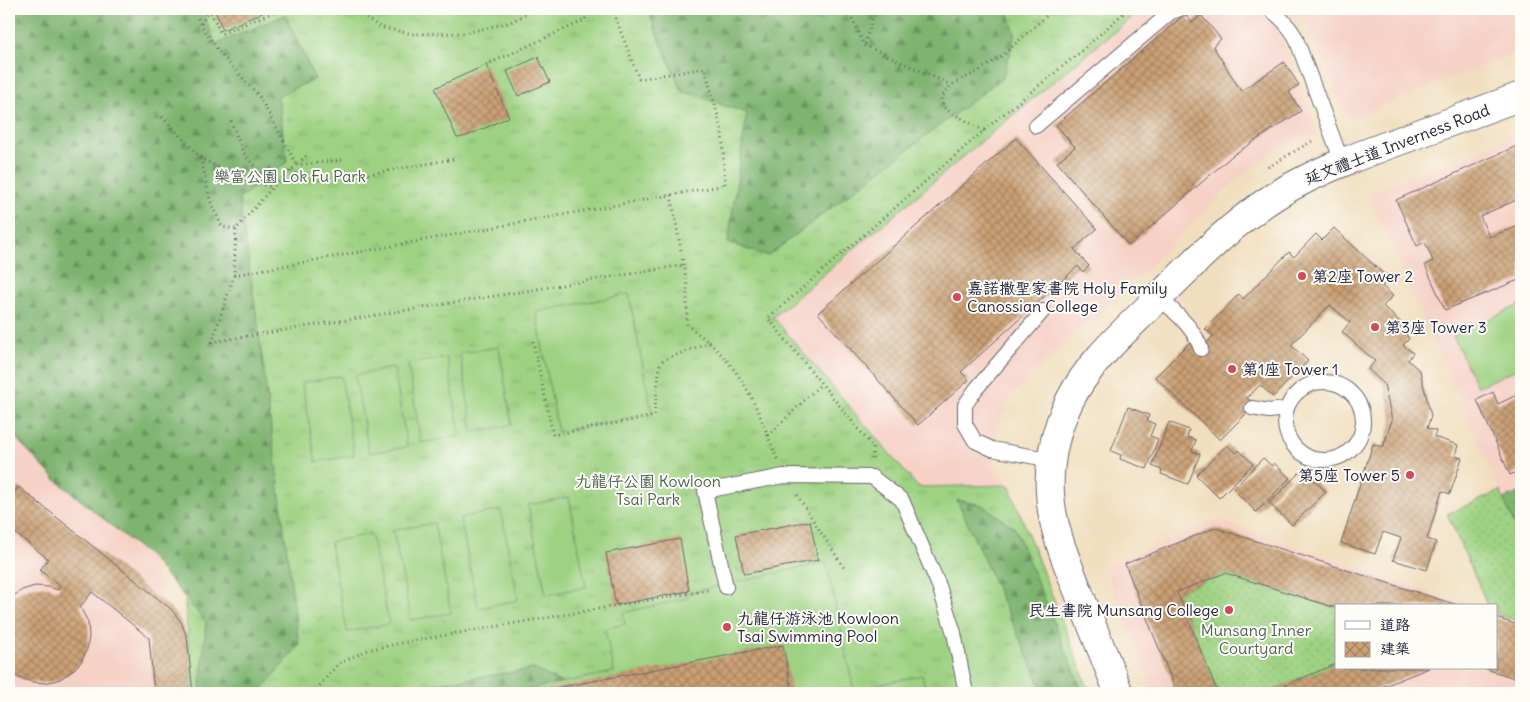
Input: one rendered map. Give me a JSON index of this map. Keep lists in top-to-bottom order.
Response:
{
  "streets": {
    "street": ["延文禮士道 Inverness Road"]
  },
  "parks": ["樂富公園 Lok Fu Park", "九龍仔公園 Kowloon Tsai Park", "Munsang Inner Courtyard"],
  "places": [
    "第2座 Tower 2",
    "嘉諾撒聖家書院 Holy Family Canossian College",
    "第3座 Tower 3",
    "第1座 Tower 1",
    "第5座 Tower 5",
    "民生書院 Munsang College",
    "九龍仔游泳池 Kowloon Tsai Swimming Pool"
  ],
  "legend": ["道路", "建築"]
}
